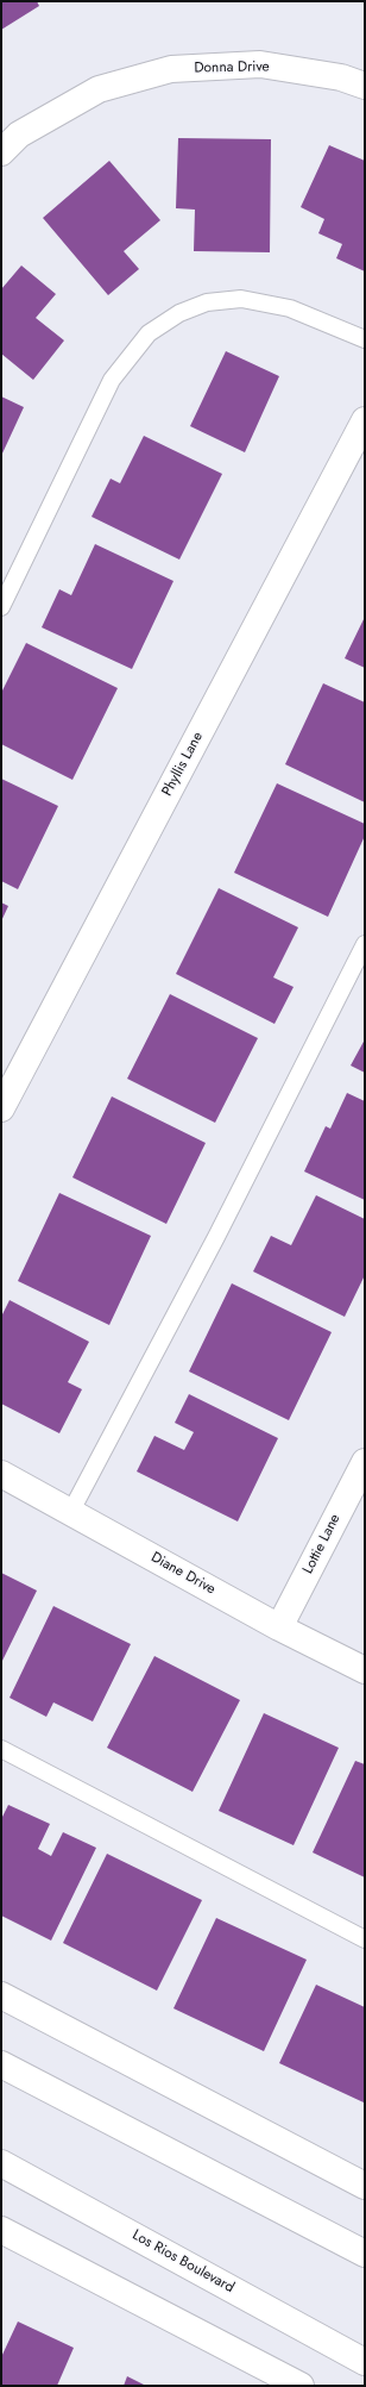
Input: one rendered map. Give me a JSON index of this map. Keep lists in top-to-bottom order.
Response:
{
  "streets": {
    "street": [
      "Donna Drive",
      "Phyllis Lane",
      "Lottie Lane",
      "Diane Drive",
      "Los Rios Boulevard"
    ]
  },
  "crossings": [
    ["Lottie Lane", "Diane Drive"]
  ]
}
